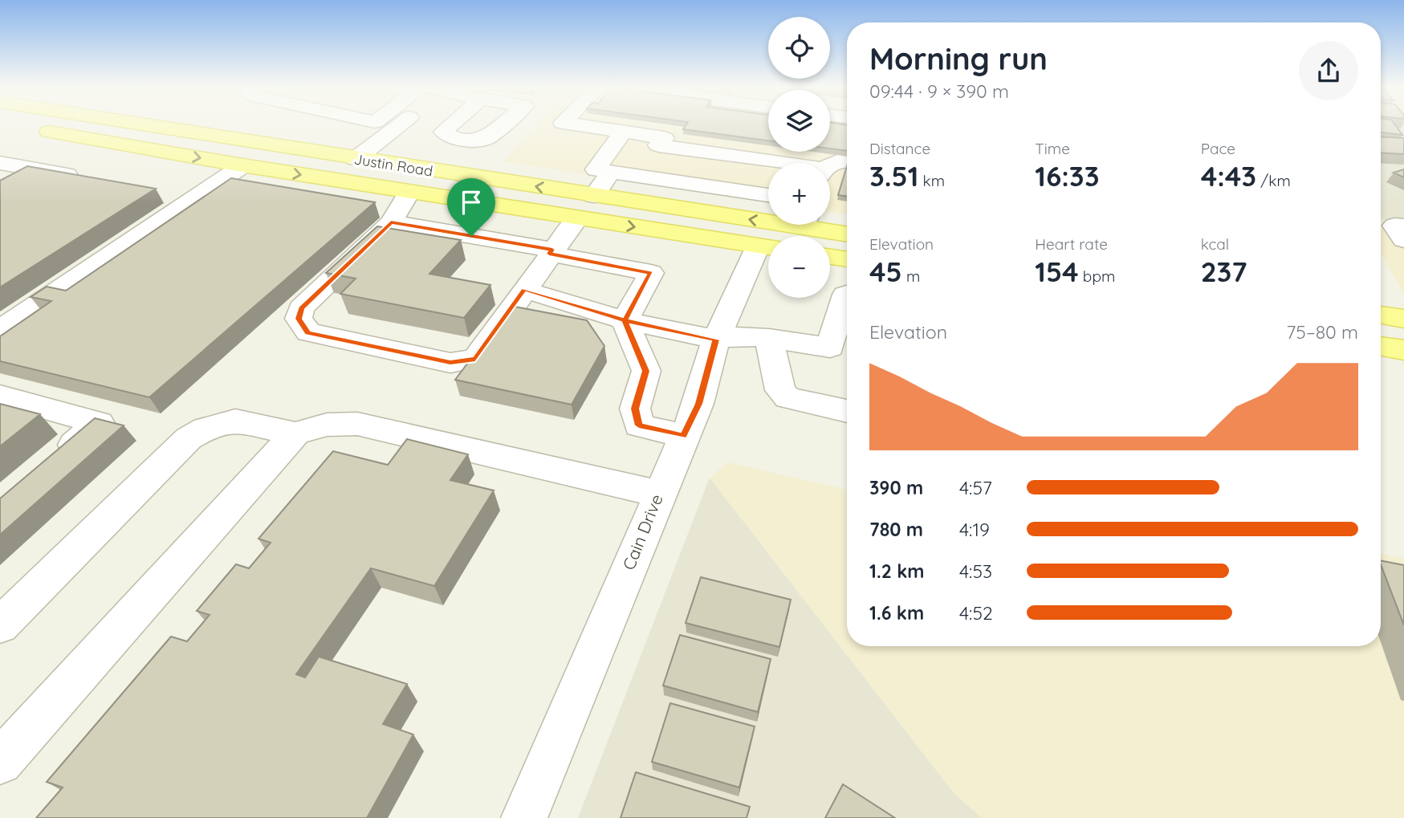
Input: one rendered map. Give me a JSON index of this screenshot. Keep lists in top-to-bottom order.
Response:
{
  "streets": {
    "main road": ["Justin Road"],
    "street": ["Cain Drive"]
  },
  "crossings": [
    ["Justin Road", "Cain Drive"]
  ],
  "page": {
    "map_buttons": ["+", "−"],
    "heading": ["Morning run", "09:44 · 9 × 390 m"],
    "stats": [
      ["Distance", "3.51 km"],
      ["Time", "16:33"],
      ["Pace", "4:43 /km"],
      ["Elevation", "45 m"],
      ["Heart rate", "154 bpm"],
      ["kcal", "237"]
    ],
    "chart": ["Elevation", "75–80 m"],
    "list": [
      {
        "name": "390 m",
        "note": "4:57"
      },
      {
        "name": "780 m",
        "note": "4:19"
      },
      {
        "name": "1.2 km",
        "note": "4:53"
      },
      {
        "name": "1.6 km",
        "note": "4:52"
      }
    ]
  }
}
